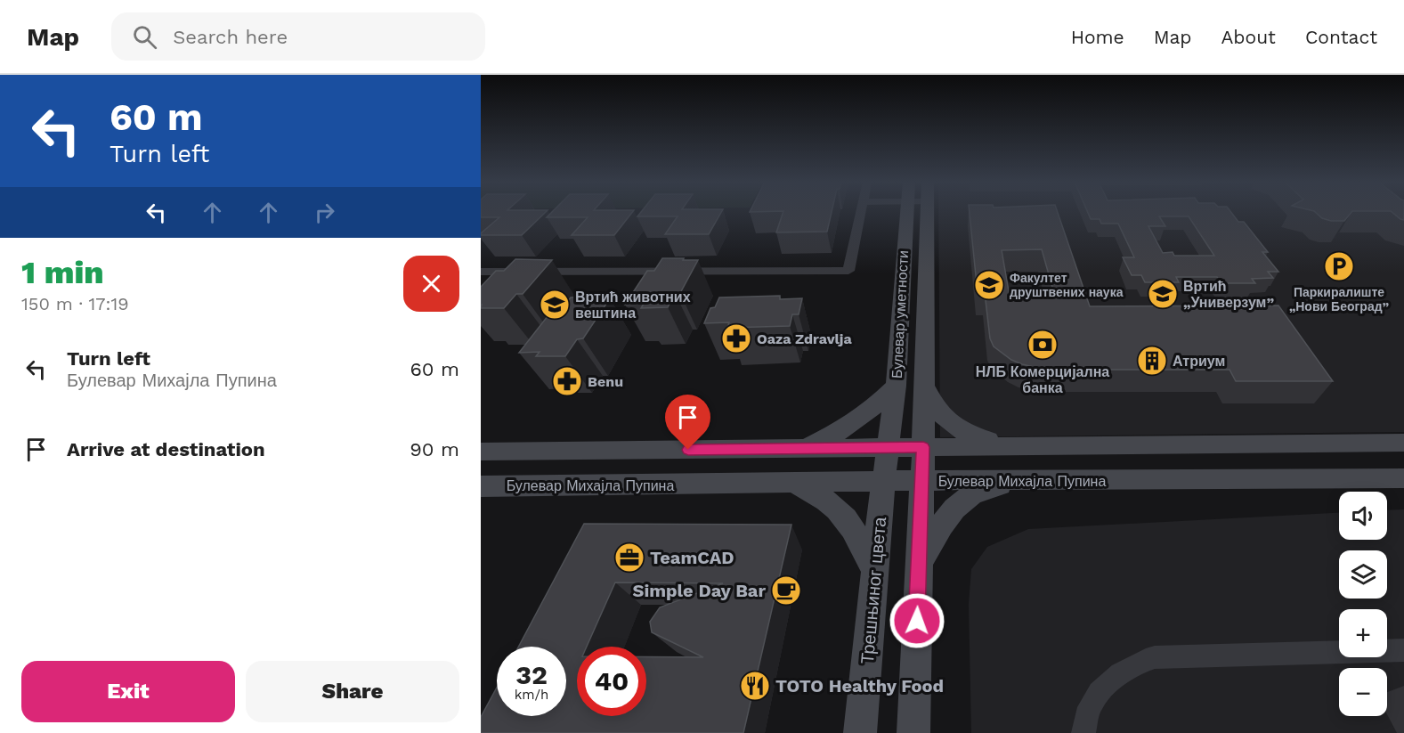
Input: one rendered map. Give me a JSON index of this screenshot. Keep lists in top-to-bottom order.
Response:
{
  "streets": {
    "main road": ["Булевар уметности", "Булевар Михајла Пупина", "Трешњиног цвета"]
  },
  "crossings": [
    ["Булевар уметности", "Трешњиног цвета"],
    ["Булевар Михајла Пупина", "Трешњиног цвета"]
  ],
  "places": {
    "parking": ["Паркиралиште „Нови Београд”"],
    "school or university": ["Факултет друштвених наука", "Вртић „Универзум”", "Вртић животних вештина"],
    "pharmacy": ["Oaza Zdravlja", "Benu"],
    "bank": ["НЛБ Комерцијална банка"],
    "building": ["Атриум"],
    "office": ["TeamCAD"],
    "cafe": ["Simple Day Bar"],
    "restaurant": ["TOTO Healthy Food"]
  },
  "page": {
    "header": "Map",
    "search": "Search here",
    "nav": [
      "Home",
      "Map",
      "About",
      "Contact"
    ],
    "turn": ["60 m", "Turn left"],
    "heading": ["1 min", "150 m · 17:19"],
    "list": [
      {
        "name": "Turn left",
        "note": "Булевар Михајла Пупина",
        "value": "60 m"
      },
      {
        "name": "Arrive at destination",
        "value": "90 m"
      }
    ],
    "map_buttons": ["+", "−"],
    "speed": "32 km/h",
    "limit": "40",
    "buttons": ["Exit", "Share"]
  }
}
